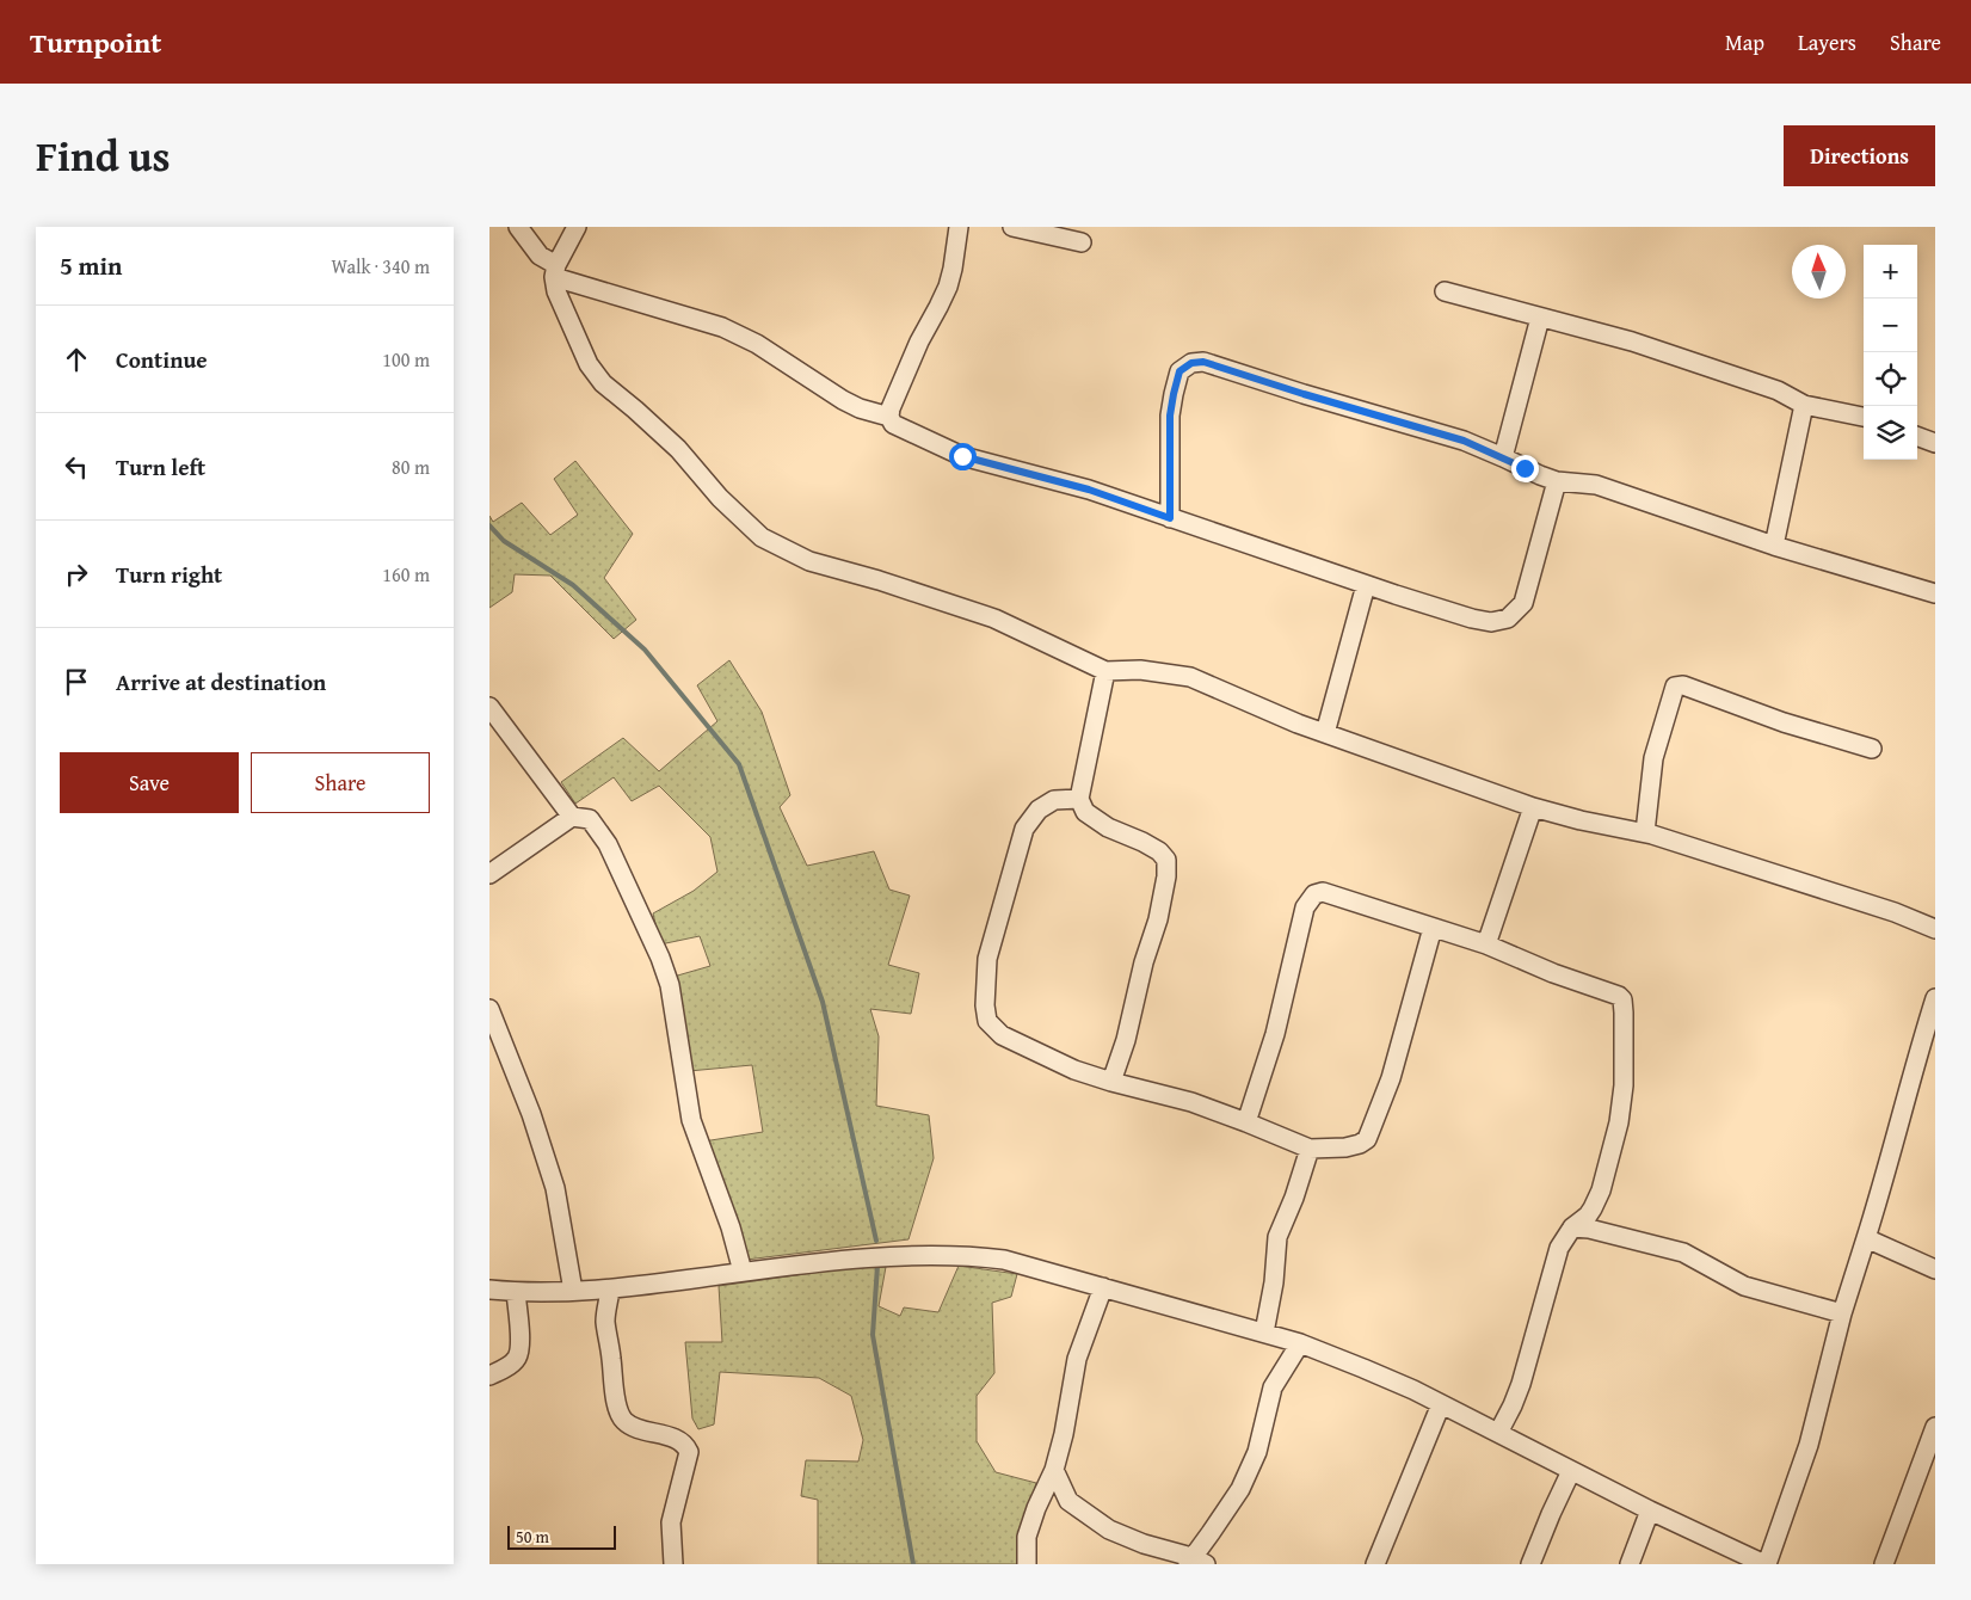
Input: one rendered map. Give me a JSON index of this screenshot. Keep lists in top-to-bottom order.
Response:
{
  "scale_bar": "50 m",
  "north": "top",
  "page": {
    "header": "Turnpoint",
    "nav": ["Map", "Layers", "Share"],
    "title": "Find us",
    "buttons": [
      "Directions",
      ["Save", "Share"]
    ],
    "heading": ["5 min", "Walk · 340 m"],
    "map_buttons": ["+", "−"],
    "list": [
      ["Continue", "100 m"],
      ["Turn left", "80 m"],
      ["Turn right", "160 m"],
      "Arrive at destination"
    ],
    "scale": "50 m"
  }
}
